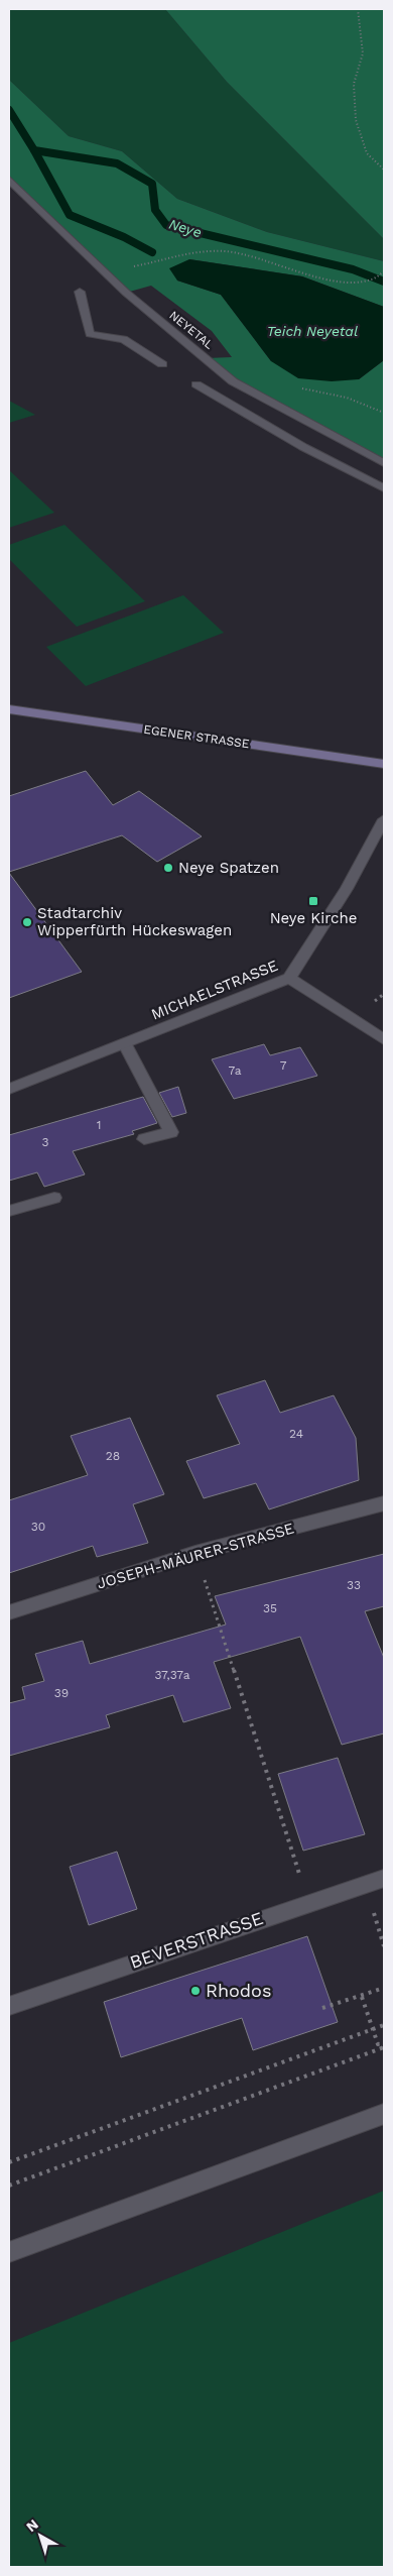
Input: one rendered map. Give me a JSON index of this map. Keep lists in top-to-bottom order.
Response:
{
  "streets": {
    "street": [
      "NEYETAL",
      "EGENER STRASSE",
      "MICHAELSTRASSE",
      "JOSEPH-MÄURER-STRASSE",
      "BEVERSTRASSE"
    ]
  },
  "water": ["Neye", "Teich Neyetal"],
  "places": {
    "other": ["Neye Spatzen", "Stadtarchiv Wipperfürth Hückeswagen", "Rhodos"],
    "transit": ["Neye Kirche"]
  },
  "house_numbers": [
    "7",
    "7a",
    "1",
    "3",
    "24",
    "28",
    "30",
    "33",
    "35",
    "37,37a",
    "39"
  ],
  "north": "top left"
}
